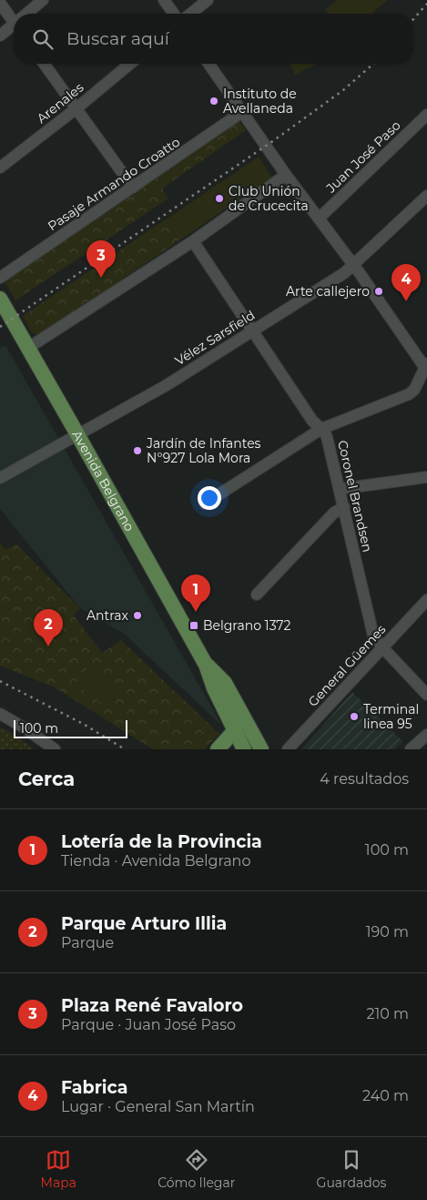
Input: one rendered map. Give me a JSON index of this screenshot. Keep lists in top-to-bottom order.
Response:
{
  "streets": {
    "main road": ["Avenida Belgrano"],
    "street": [
      "Arenales",
      "Juan José Paso",
      "Pasaje Armando Croatto",
      "Vélez Sarsfield",
      "Coronel Brandsen",
      "General Güemes"
    ]
  },
  "crossings": [
    ["Vélez Sarsfield", "Avenida Belgrano"],
    ["Vélez Sarsfield", "Coronel Brandsen"],
    ["Coronel Brandsen", "General Güemes"]
  ],
  "places": {
    "other": [
      "Instituto de Avellaneda",
      "Club Unión de Crucecita",
      "Arte callejero",
      "Jardín de Infantes N°927 Lola Mora",
      "Antrax",
      "Terminal linea 95"
    ],
    "transit": ["Belgrano 1372"]
  },
  "scale_bar": "100 m",
  "page": {
    "search": "Buscar aquí",
    "pins": [
      "3",
      "4",
      "1",
      "2"
    ],
    "scale": "100 m",
    "heading": ["Cerca", "4 resultados"],
    "list": [
      {
        "mark": "1",
        "name": "Lotería de la Provincia",
        "note": "Tienda · Avenida Belgrano",
        "value": "100 m"
      },
      {
        "mark": "2",
        "name": "Parque Arturo Illia",
        "note": "Parque",
        "value": "190 m"
      },
      {
        "mark": "3",
        "name": "Plaza René Favaloro",
        "note": "Parque · Juan José Paso",
        "value": "210 m"
      },
      {
        "mark": "4",
        "name": "Fabrica",
        "note": "Lugar · General San Martín",
        "value": "240 m"
      }
    ],
    "nav": ["Mapa", "Cómo llegar", "Guardados"]
  }
}
